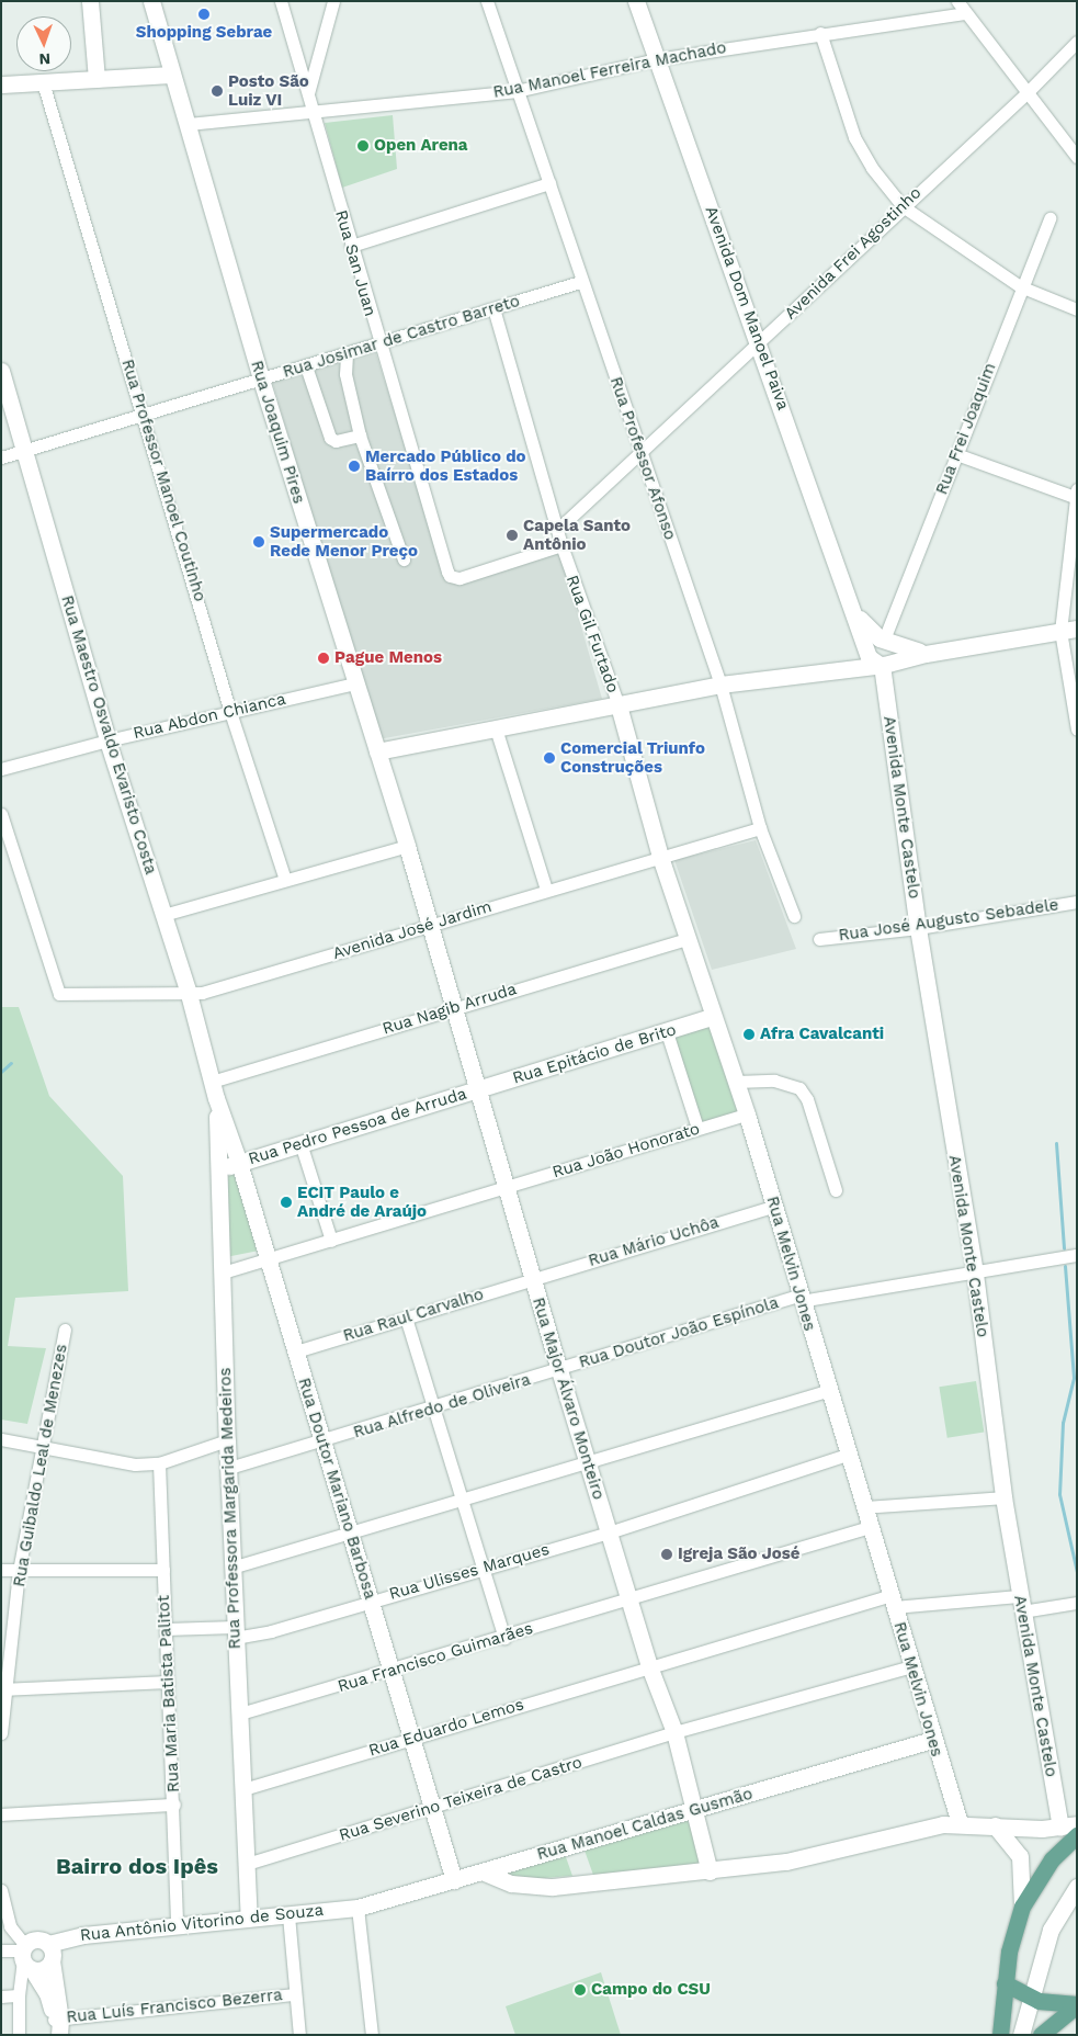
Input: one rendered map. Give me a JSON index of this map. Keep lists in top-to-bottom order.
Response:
{
  "streets": {
    "main road": [
      "Avenida Dom Manoel Paiva",
      "Rua Joaquim Pires",
      "Rua Maestro Osvaldo Evaristo Costa",
      "Avenida Monte Castelo",
      "Rua Epitácio de Brito",
      "Rua Pedro Pessoa de Arruda",
      "Rua Melvin Jones",
      "Rua Major Álvaro Monteiro",
      "Rua Doutor Mariano Barbosa",
      "Rua Professora Margarida Medeiros",
      "Rua Manoel Caldas Gusmão",
      "Rua Antônio Vitorino de Souza"
    ],
    "street": [
      "Rua Manoel Ferreira Machado",
      "Avenida Frei Agostinho",
      "Rua San Juan",
      "Rua Josimar de Castro Barreto",
      "Rua Frei Joaquim",
      "Rua Professor Afonso",
      "Rua Professor Manoel Coutinho",
      "Rua Gil Furtado",
      "Rua Abdon Chianca",
      "Rua José Augusto Sebadele",
      "Avenida José Jardim",
      "Rua Nagib Arruda",
      "Rua João Honorato",
      "Rua Mário Uchôa",
      "Rua Raul Carvalho",
      "Rua Doutor João Espínola",
      "Rua Alfredo de Oliveira",
      "Rua Guibaldo Leal de Menezes",
      "Rua Ulisses Marques",
      "Rua Francisco Guimarães",
      "Rua Maria Batista Palitot",
      "Rua Eduardo Lemos",
      "Rua Severino Teixeira de Castro",
      "Rua Luís Francisco Bezerra"
    ]
  },
  "crossings": [
    ["Rua Manoel Ferreira Machado", "Rua San Juan"],
    ["Rua Manoel Ferreira Machado", "Avenida Dom Manoel Paiva"],
    ["Rua Manoel Ferreira Machado", "Rua Joaquim Pires"],
    ["Rua Manoel Ferreira Machado", "Rua Professor Afonso"],
    ["Avenida Frei Agostinho", "Avenida Dom Manoel Paiva"],
    ["Avenida Frei Agostinho", "Rua Professor Afonso"],
    ["Avenida Frei Agostinho", "Rua Gil Furtado"],
    ["Rua San Juan", "Rua Josimar de Castro Barreto"],
    ["Rua San Juan", "Rua Gil Furtado"],
    ["Avenida Dom Manoel Paiva", "Rua Frei Joaquim"],
    ["Avenida Dom Manoel Paiva", "Avenida Monte Castelo"],
    ["Rua Josimar de Castro Barreto", "Rua Joaquim Pires"],
    ["Rua Josimar de Castro Barreto", "Rua Professor Afonso"],
    ["Rua Josimar de Castro Barreto", "Rua Professor Manoel Coutinho"],
    ["Rua Josimar de Castro Barreto", "Rua Gil Furtado"],
    ["Rua Josimar de Castro Barreto", "Rua Maestro Osvaldo Evaristo Costa"],
    ["Rua Frei Joaquim", "Avenida Monte Castelo"],
    ["Rua Joaquim Pires", "Rua Abdon Chianca"],
    ["Rua Joaquim Pires", "Avenida José Jardim"],
    ["Rua Joaquim Pires", "Rua Major Álvaro Monteiro"],
    ["Rua Professor Afonso", "Avenida José Jardim"],
    ["Rua Professor Manoel Coutinho", "Rua Abdon Chianca"],
    ["Rua Gil Furtado", "Rua Melvin Jones"],
    ["Rua Abdon Chianca", "Rua Maestro Osvaldo Evaristo Costa"],
    ["Rua Maestro Osvaldo Evaristo Costa", "Avenida José Jardim"],
    ["Rua Maestro Osvaldo Evaristo Costa", "Rua Nagib Arruda"],
    ["Rua Maestro Osvaldo Evaristo Costa", "Rua Doutor Mariano Barbosa"],
    ["Rua Maestro Osvaldo Evaristo Costa", "Rua Professora Margarida Medeiros"],
    ["Avenida Monte Castelo", "Rua José Augusto Sebadele"],
    ["Avenida Monte Castelo", "Rua Doutor João Espínola"],
    ["Avenida Monte Castelo", "Rua Eduardo Lemos"],
    ["Avenida José Jardim", "Rua Melvin Jones"],
    ["Avenida José Jardim", "Rua Major Álvaro Monteiro"],
    ["Rua Nagib Arruda", "Rua Melvin Jones"],
    ["Rua Nagib Arruda", "Rua Major Álvaro Monteiro"],
    ["Rua Epitácio de Brito", "Rua Pedro Pessoa de Arruda"],
    ["Rua Epitácio de Brito", "Rua Melvin Jones"],
    ["Rua Epitácio de Brito", "Rua Major Álvaro Monteiro"],
    ["Rua Pedro Pessoa de Arruda", "Rua Major Álvaro Monteiro"],
    ["Rua Pedro Pessoa de Arruda", "Rua Doutor Mariano Barbosa"],
    ["Rua Pedro Pessoa de Arruda", "Rua Professora Margarida Medeiros"],
    ["Rua João Honorato", "Rua Melvin Jones"],
    ["Rua João Honorato", "Rua Major Álvaro Monteiro"],
    ["Rua João Honorato", "Rua Doutor Mariano Barbosa"],
    ["Rua João Honorato", "Rua Professora Margarida Medeiros"],
    ["Rua Mário Uchôa", "Rua Melvin Jones"],
    ["Rua Mário Uchôa", "Rua Raul Carvalho"],
    ["Rua Mário Uchôa", "Rua Major Álvaro Monteiro"],
    ["Rua Melvin Jones", "Rua Doutor João Espínola"],
    ["Rua Melvin Jones", "Rua Ulisses Marques"],
    ["Rua Melvin Jones", "Rua Francisco Guimarães"],
    ["Rua Melvin Jones", "Rua Eduardo Lemos"],
    ["Rua Melvin Jones", "Rua Severino Teixeira de Castro"],
    ["Rua Melvin Jones", "Rua Manoel Caldas Gusmão"],
    ["Rua Raul Carvalho", "Rua Major Álvaro Monteiro"],
    ["Rua Raul Carvalho", "Rua Doutor Mariano Barbosa"],
    ["Rua Doutor João Espínola", "Rua Major Álvaro Monteiro"],
    ["Rua Doutor João Espínola", "Rua Alfredo de Oliveira"],
    ["Rua Major Álvaro Monteiro", "Rua Alfredo de Oliveira"],
    ["Rua Major Álvaro Monteiro", "Rua Ulisses Marques"],
    ["Rua Major Álvaro Monteiro", "Rua Francisco Guimarães"],
    ["Rua Major Álvaro Monteiro", "Rua Eduardo Lemos"],
    ["Rua Major Álvaro Monteiro", "Rua Severino Teixeira de Castro"],
    ["Rua Major Álvaro Monteiro", "Rua Manoel Caldas Gusmão"],
    ["Rua Alfredo de Oliveira", "Rua Doutor Mariano Barbosa"],
    ["Rua Alfredo de Oliveira", "Rua Professora Margarida Medeiros"],
    ["Rua Doutor Mariano Barbosa", "Rua Professora Margarida Medeiros"],
    ["Rua Doutor Mariano Barbosa", "Rua Ulisses Marques"],
    ["Rua Doutor Mariano Barbosa", "Rua Francisco Guimarães"],
    ["Rua Doutor Mariano Barbosa", "Rua Eduardo Lemos"],
    ["Rua Doutor Mariano Barbosa", "Rua Severino Teixeira de Castro"],
    ["Rua Doutor Mariano Barbosa", "Rua Manoel Caldas Gusmão"],
    ["Rua Professora Margarida Medeiros", "Rua Ulisses Marques"],
    ["Rua Professora Margarida Medeiros", "Rua Francisco Guimarães"],
    ["Rua Professora Margarida Medeiros", "Rua Eduardo Lemos"],
    ["Rua Professora Margarida Medeiros", "Rua Severino Teixeira de Castro"],
    ["Rua Professora Margarida Medeiros", "Rua Antônio Vitorino de Souza"],
    ["Rua Ulisses Marques", "Rua Maria Batista Palitot"],
    ["Rua Maria Batista Palitot", "Rua Antônio Vitorino de Souza"],
    ["Rua Manoel Caldas Gusmão", "Rua Antônio Vitorino de Souza"]
  ],
  "districts": ["Bairro dos Ipês"],
  "places": [
    "Shopping Sebrae",
    "Posto São Luiz VI",
    "Open Arena",
    "Mercado Público do Baírro dos Estados",
    "Capela Santo Antônio",
    "Supermercado Rede Menor Preço",
    "Pague Menos",
    "Comercial Triunfo Construções",
    "Afra Cavalcanti",
    "ECIT Paulo e André de Araújo",
    "Igreja São José",
    "Campo do CSU"
  ],
  "north": "bottom"
}
